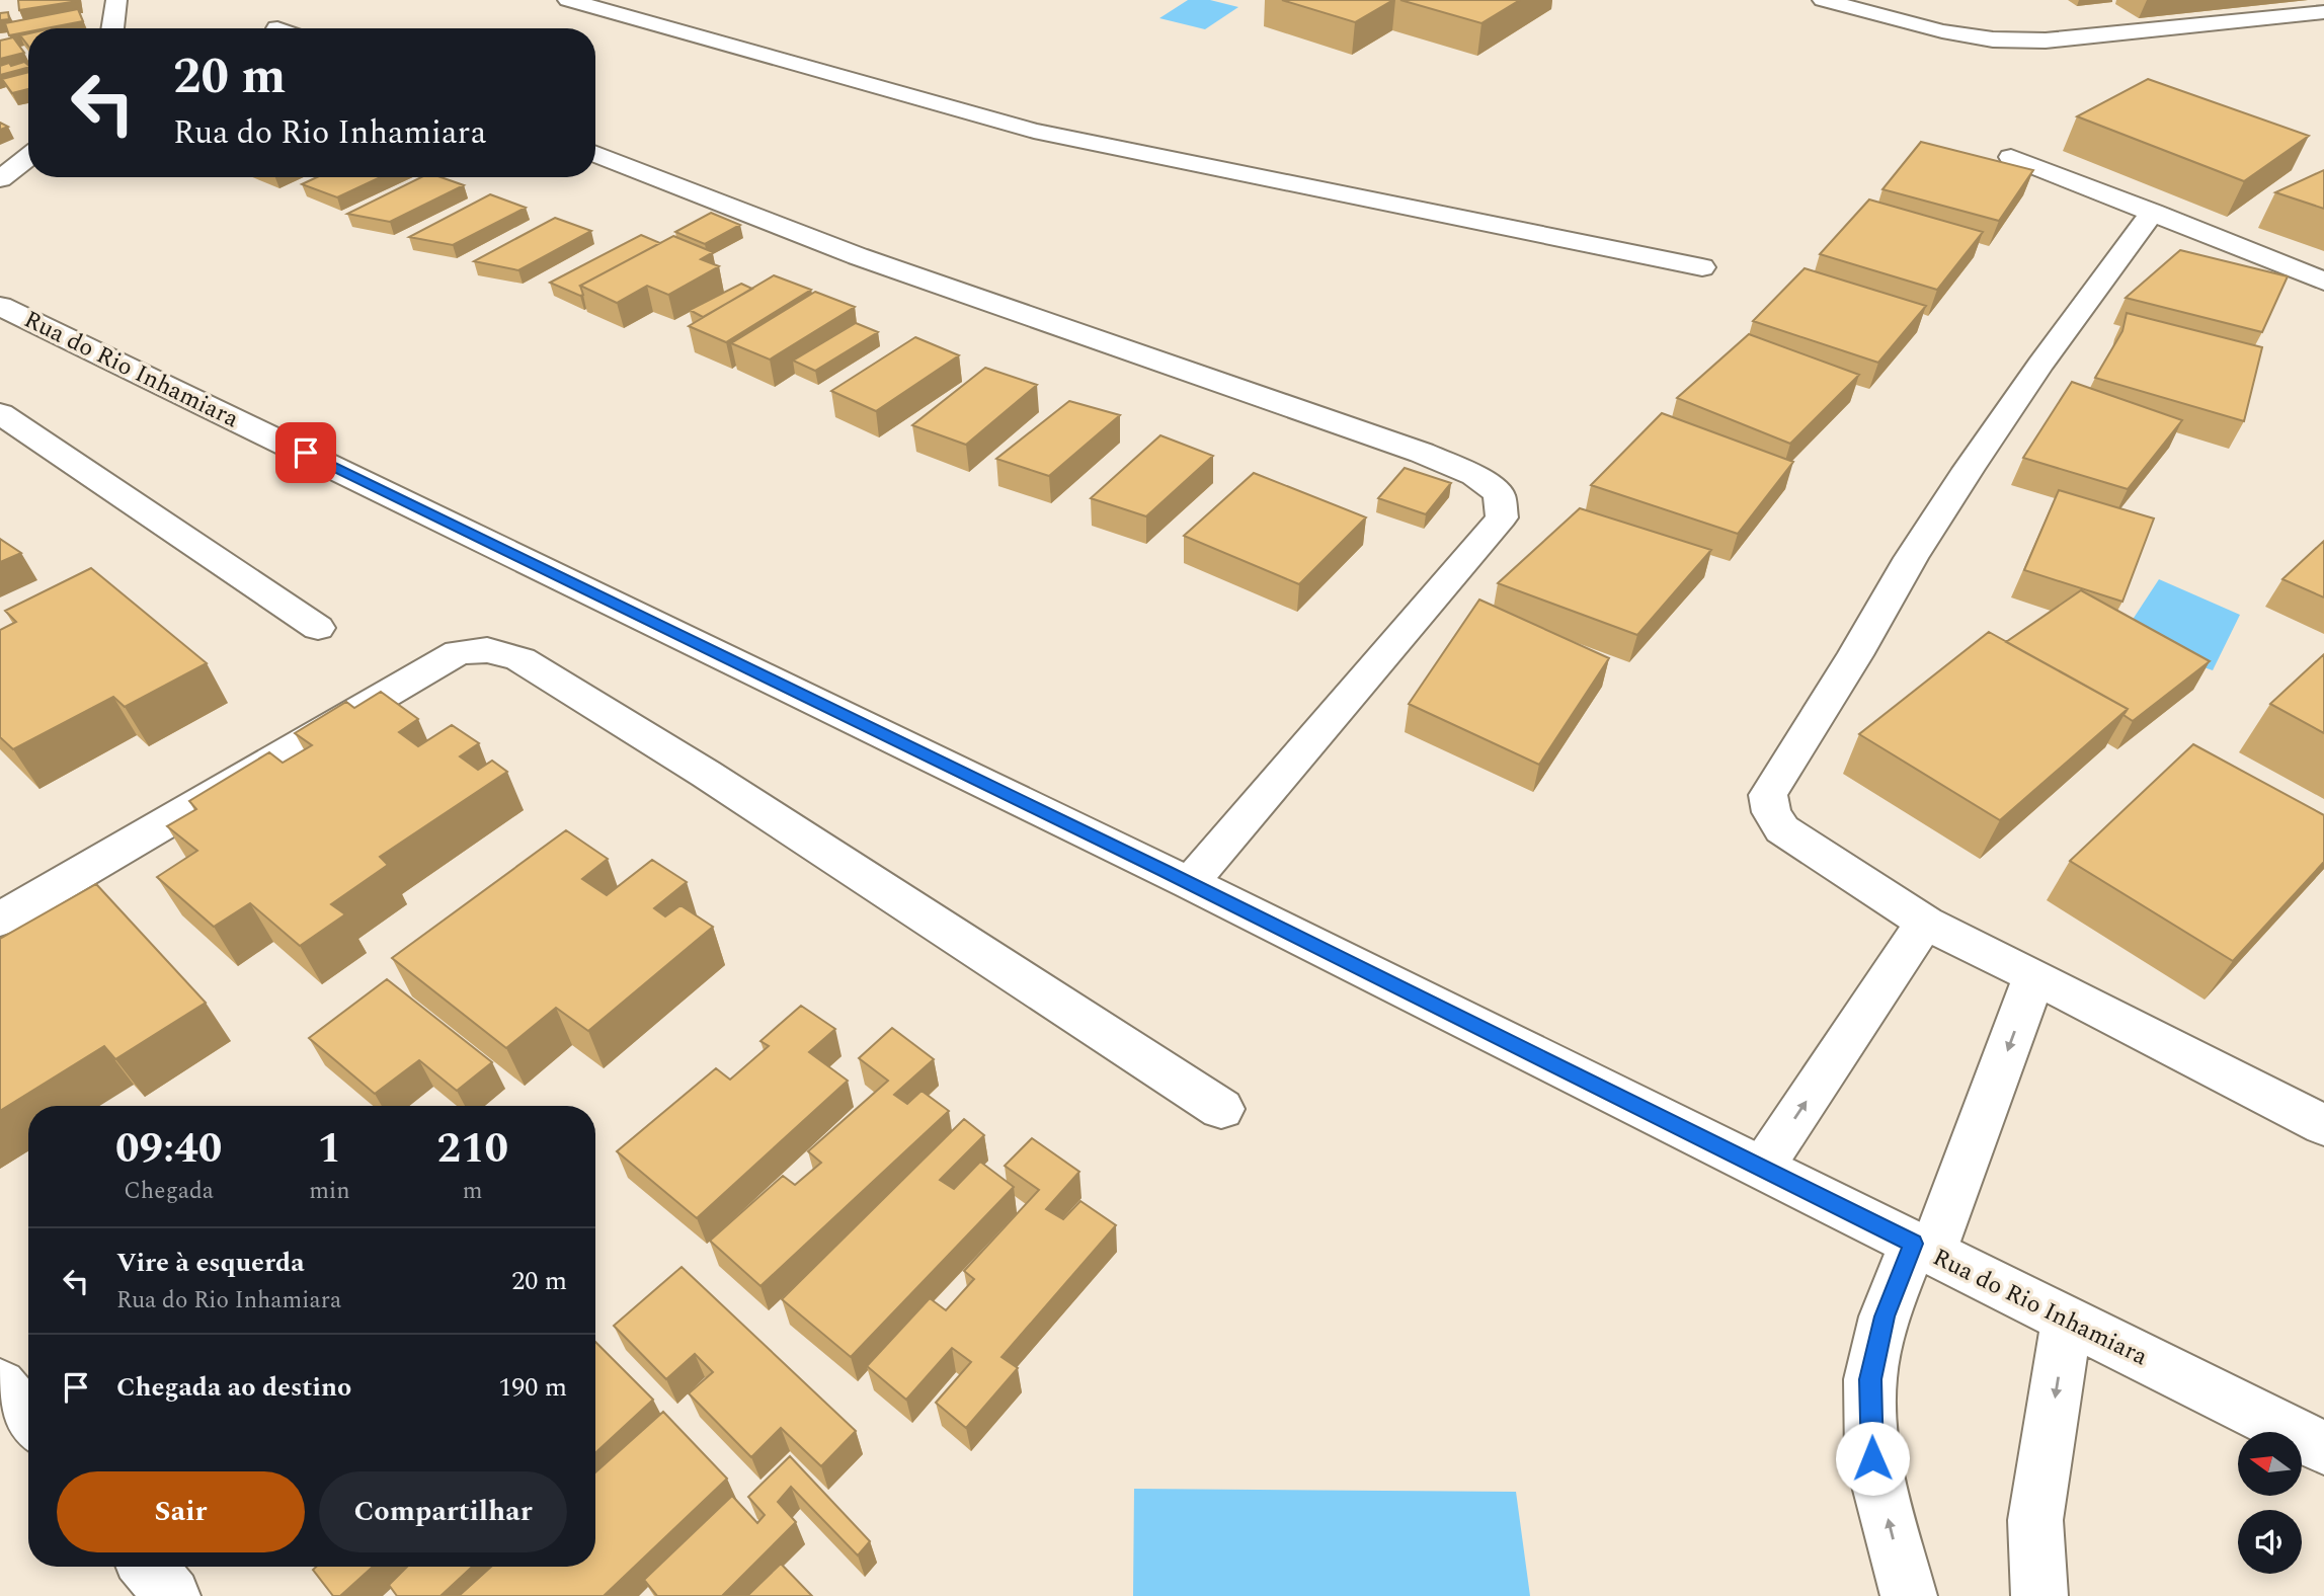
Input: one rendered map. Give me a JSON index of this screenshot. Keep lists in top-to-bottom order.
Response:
{
  "streets": {
    "street": ["Rua do Rio Inhamiara"]
  },
  "north": "left",
  "page": {
    "turn": ["20 m", "Rua do Rio Inhamiara"],
    "eta": [
      "09:40",
      "Chegada",
      "1",
      "min",
      "210",
      "m"
    ],
    "list": [
      {
        "name": "Vire à esquerda",
        "note": "Rua do Rio Inhamiara",
        "value": "20 m"
      },
      {
        "name": "Chegada ao destino",
        "value": "190 m"
      }
    ],
    "buttons": ["Sair", "Compartilhar"]
  }
}
